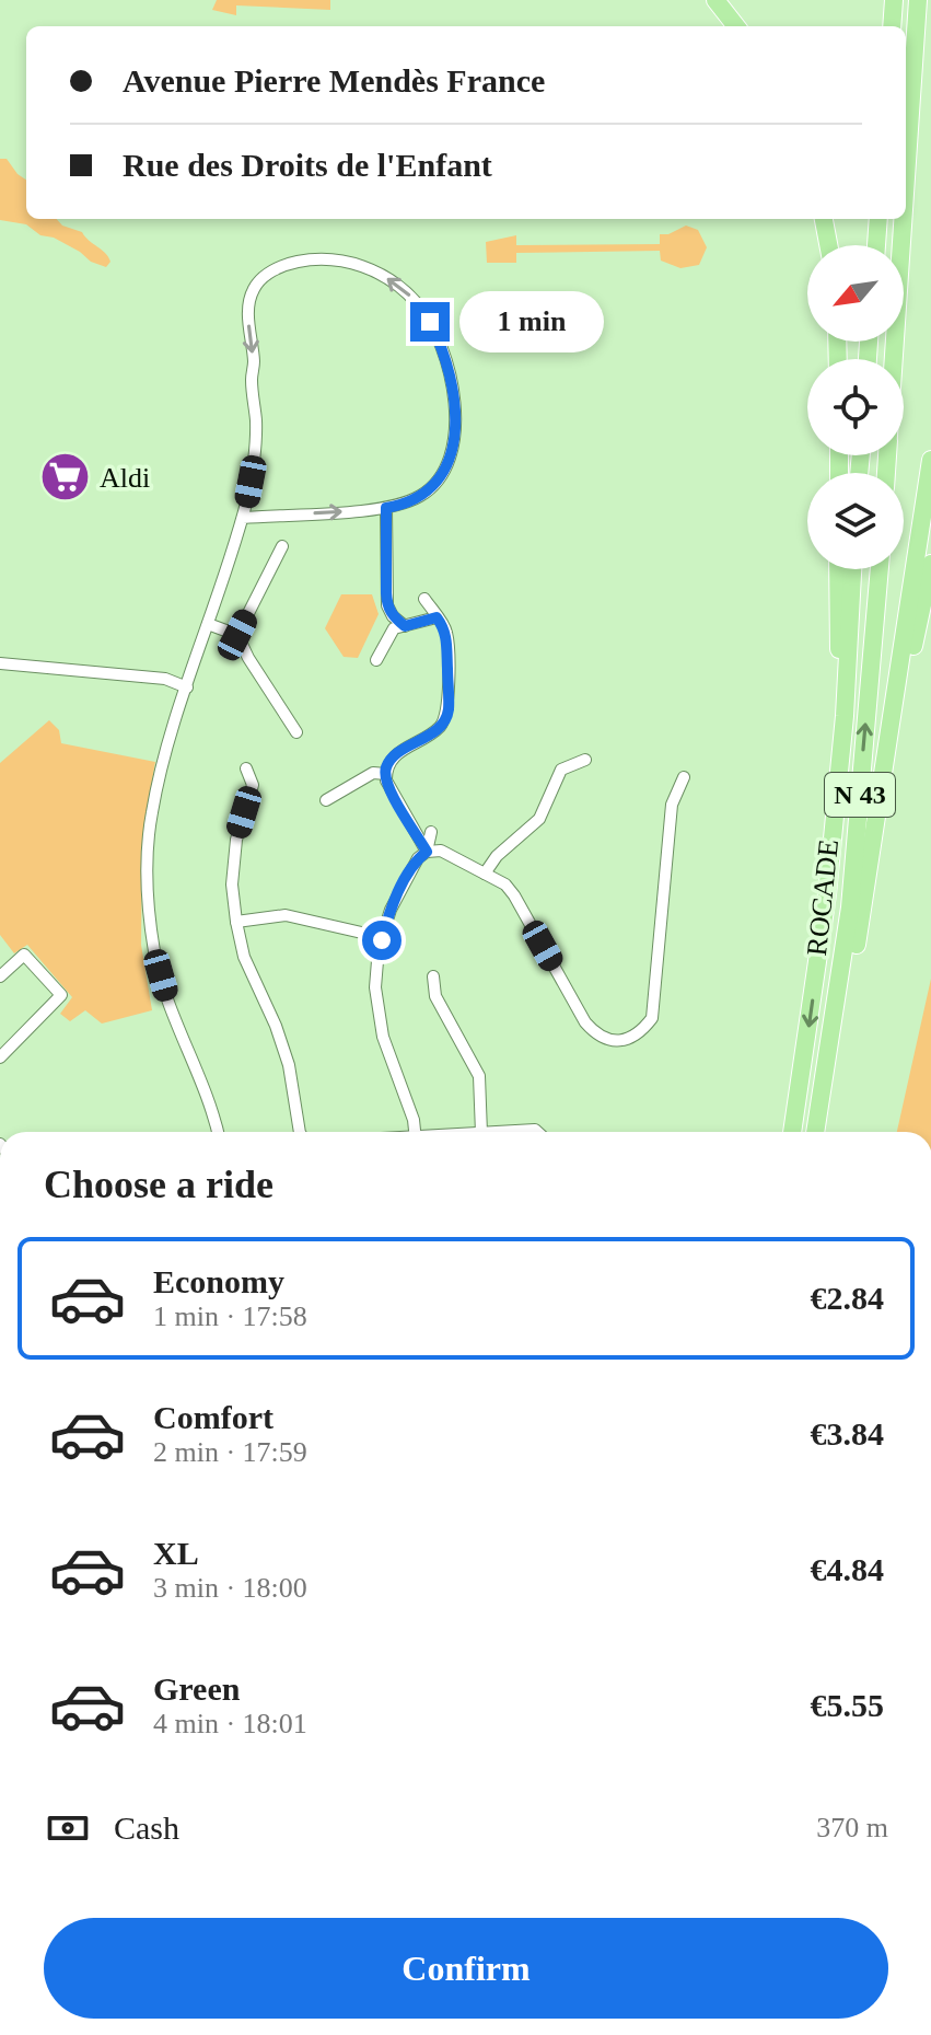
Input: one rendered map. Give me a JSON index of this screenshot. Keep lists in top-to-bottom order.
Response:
{
  "streets": {
    "highway": ["N 43", "ROCADE"]
  },
  "places": {
    "supermarket": ["Aldi"]
  },
  "north": "bottom left",
  "page": {
    "banner": ["Avenue Pierre Mendès France", "Rue des Droits de l'Enfant"],
    "bubble": "1 min",
    "heading": "Choose a ride",
    "list": [
      {
        "name": "Economy",
        "note": "1 min · 17:58",
        "value": "€2.84"
      },
      {
        "name": "Comfort",
        "note": "2 min · 17:59",
        "value": "€3.84"
      },
      {
        "name": "XL",
        "note": "3 min · 18:00",
        "value": "€4.84"
      },
      {
        "name": "Green",
        "note": "4 min · 18:01",
        "value": "€5.55"
      }
    ],
    "pay": ["Cash", "370 m"],
    "buttons": "Confirm"
  }
}
